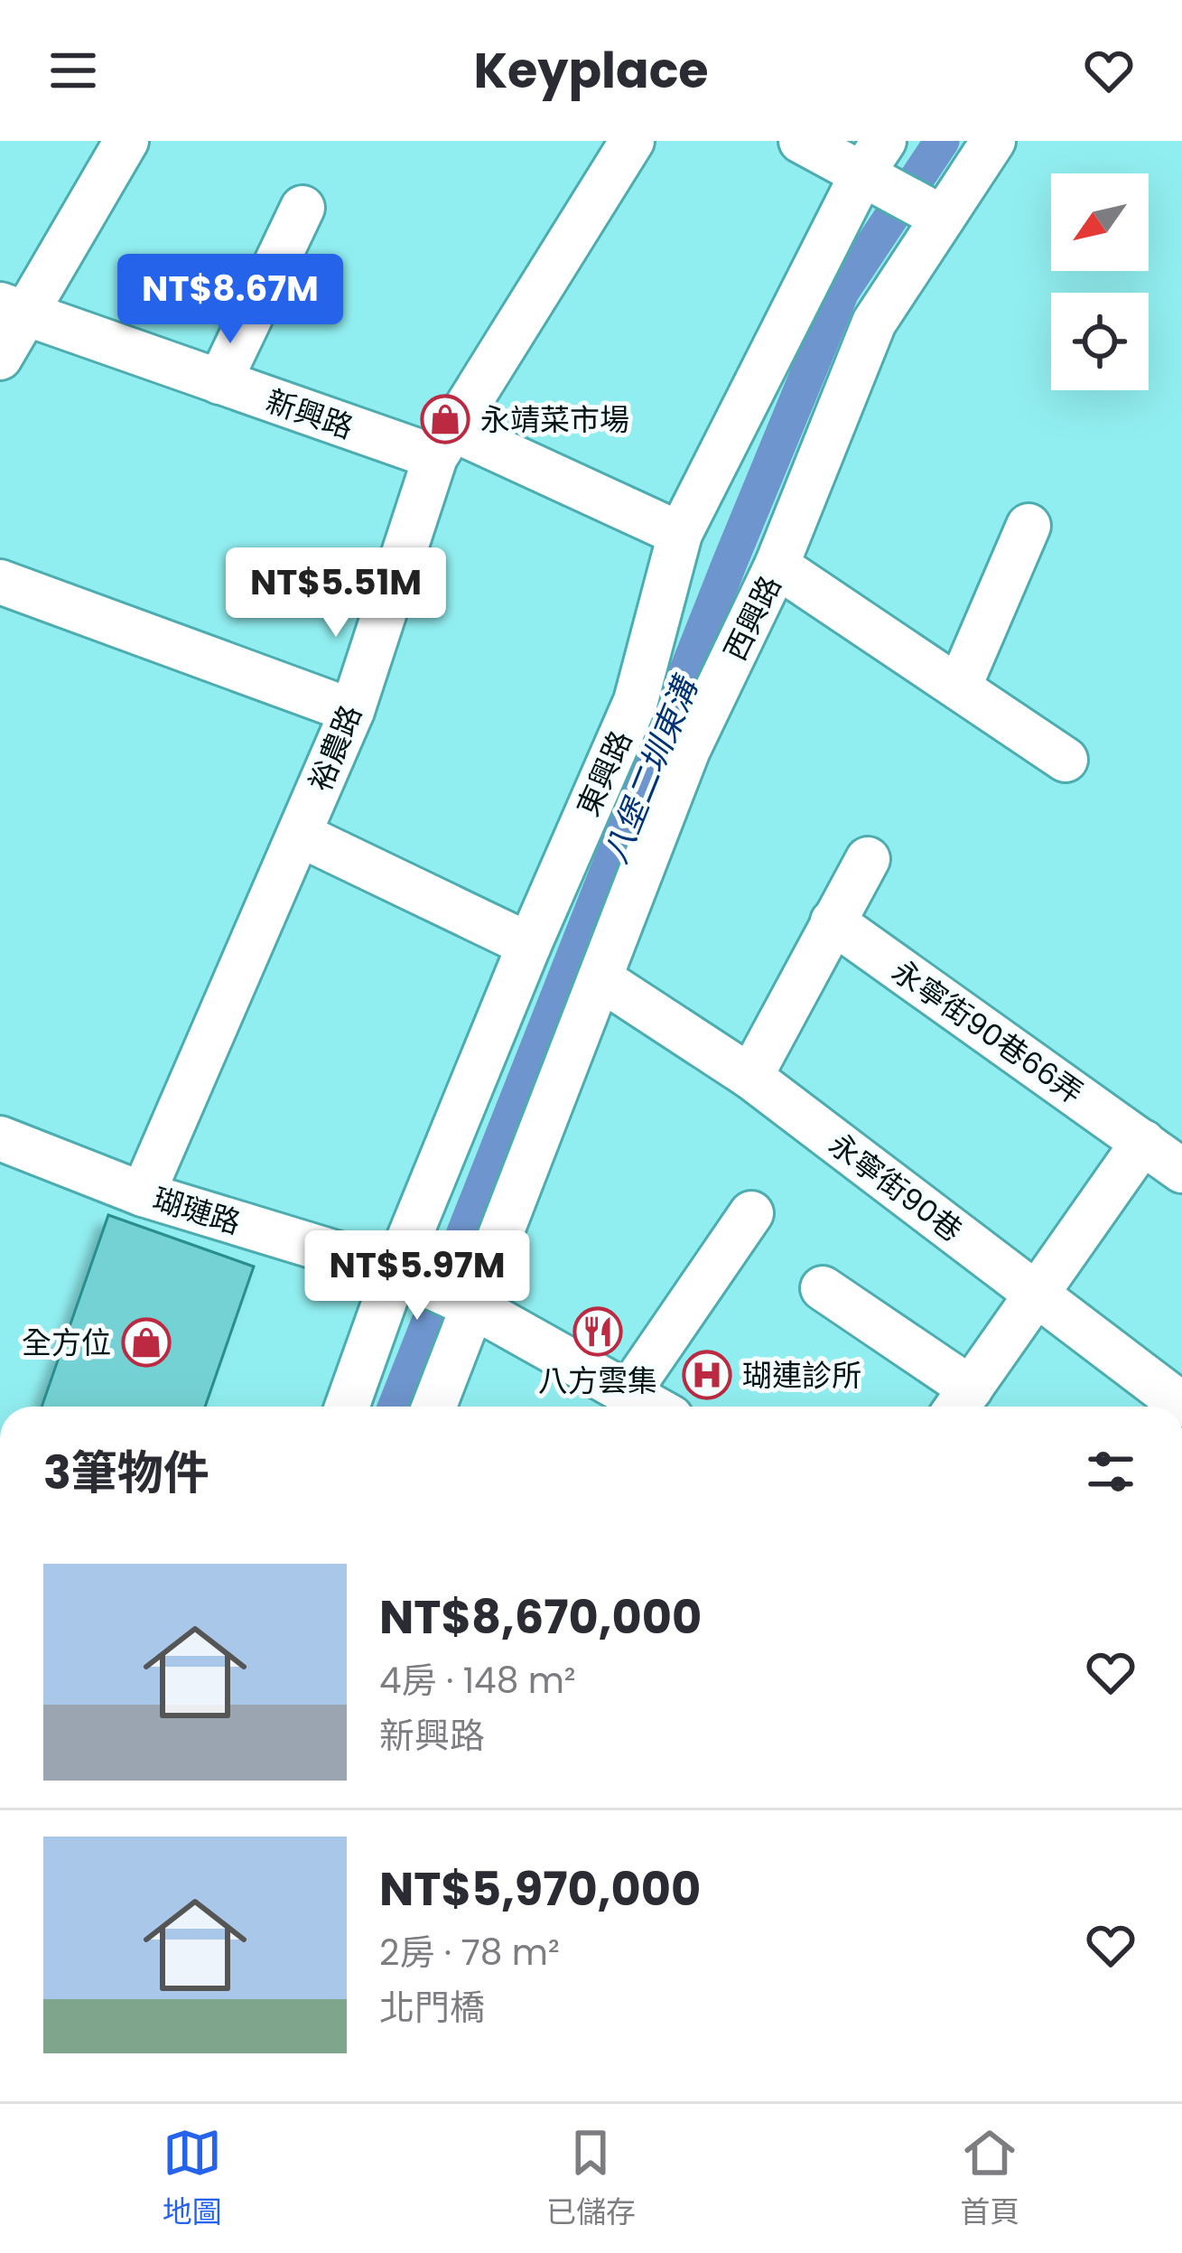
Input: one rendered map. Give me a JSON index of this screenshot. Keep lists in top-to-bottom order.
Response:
{
  "streets": {
    "street": [
      "新興路",
      "西興路",
      "裕農路",
      "東興路",
      "永寧街90巷66弄",
      "永寧街90巷",
      "瑚璉路"
    ]
  },
  "crossings": [
    ["新興路", "裕農路"],
    ["新興路", "東興路"],
    ["西興路", "永寧街90巷"],
    ["西興路", "瑚璉路"],
    ["裕農路", "瑚璉路"],
    ["東興路", "瑚璉路"]
  ],
  "water": ["八堡二圳東溝"],
  "places": {
    "shop": ["永靖菜市場", "全方位"],
    "restaurant": ["八方雲集"],
    "hospital": ["瑚連診所"]
  },
  "north": "bottom left",
  "page": {
    "header": "Keyplace",
    "price": ["NT$8.67M", "NT$5.51M", "NT$5.97M"],
    "heading": "3筆物件",
    "list": [
      {
        "name": "NT$8,670,000",
        "note": "4房 · 148 m² · 新興路"
      },
      {
        "name": "NT$5,970,000",
        "note": "2房 · 78 m² · 北門橋"
      }
    ],
    "tabs": ["地圖", "已儲存", "首頁"]
  }
}
